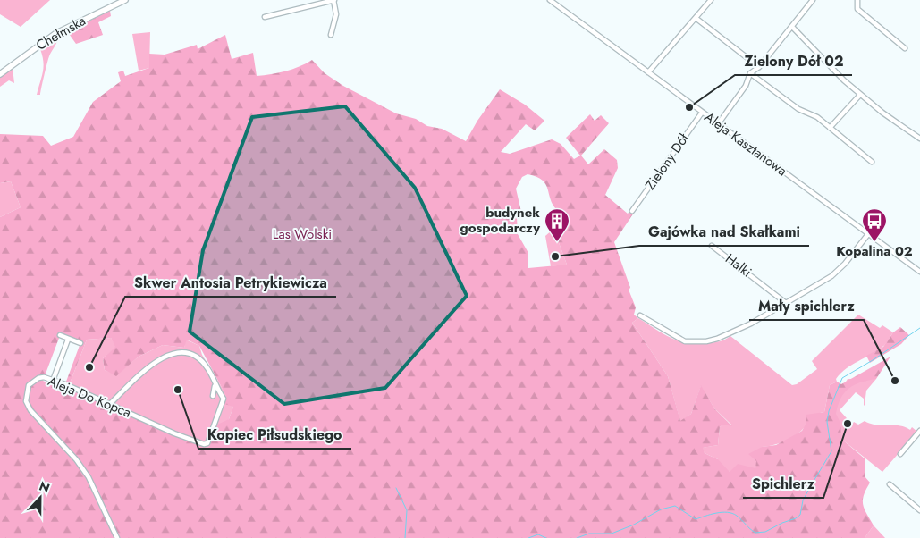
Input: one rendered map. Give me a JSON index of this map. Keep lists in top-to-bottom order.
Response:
{
  "streets": {
    "street": [
      "Chełmska",
      "Aleja Kasztanowa",
      "Zielony Dół",
      "Halki",
      "Aleja Do Kopca"
    ]
  },
  "crossings": [
    ["Aleja Kasztanowa", "Zielony Dół"]
  ],
  "parks": ["Las Wolski"],
  "places": {
    "other": [
      "Zielony Dół 02",
      "Gajówka nad Skałkami",
      "Skwer Antosia Petrykiewicza",
      "Mały spichlerz",
      "Kopiec Piłsudskiego",
      "Spichlerz"
    ],
    "building": ["budynek gospodarczy"],
    "bus stop": ["Kopalina 02"]
  },
  "north": "top"
}
